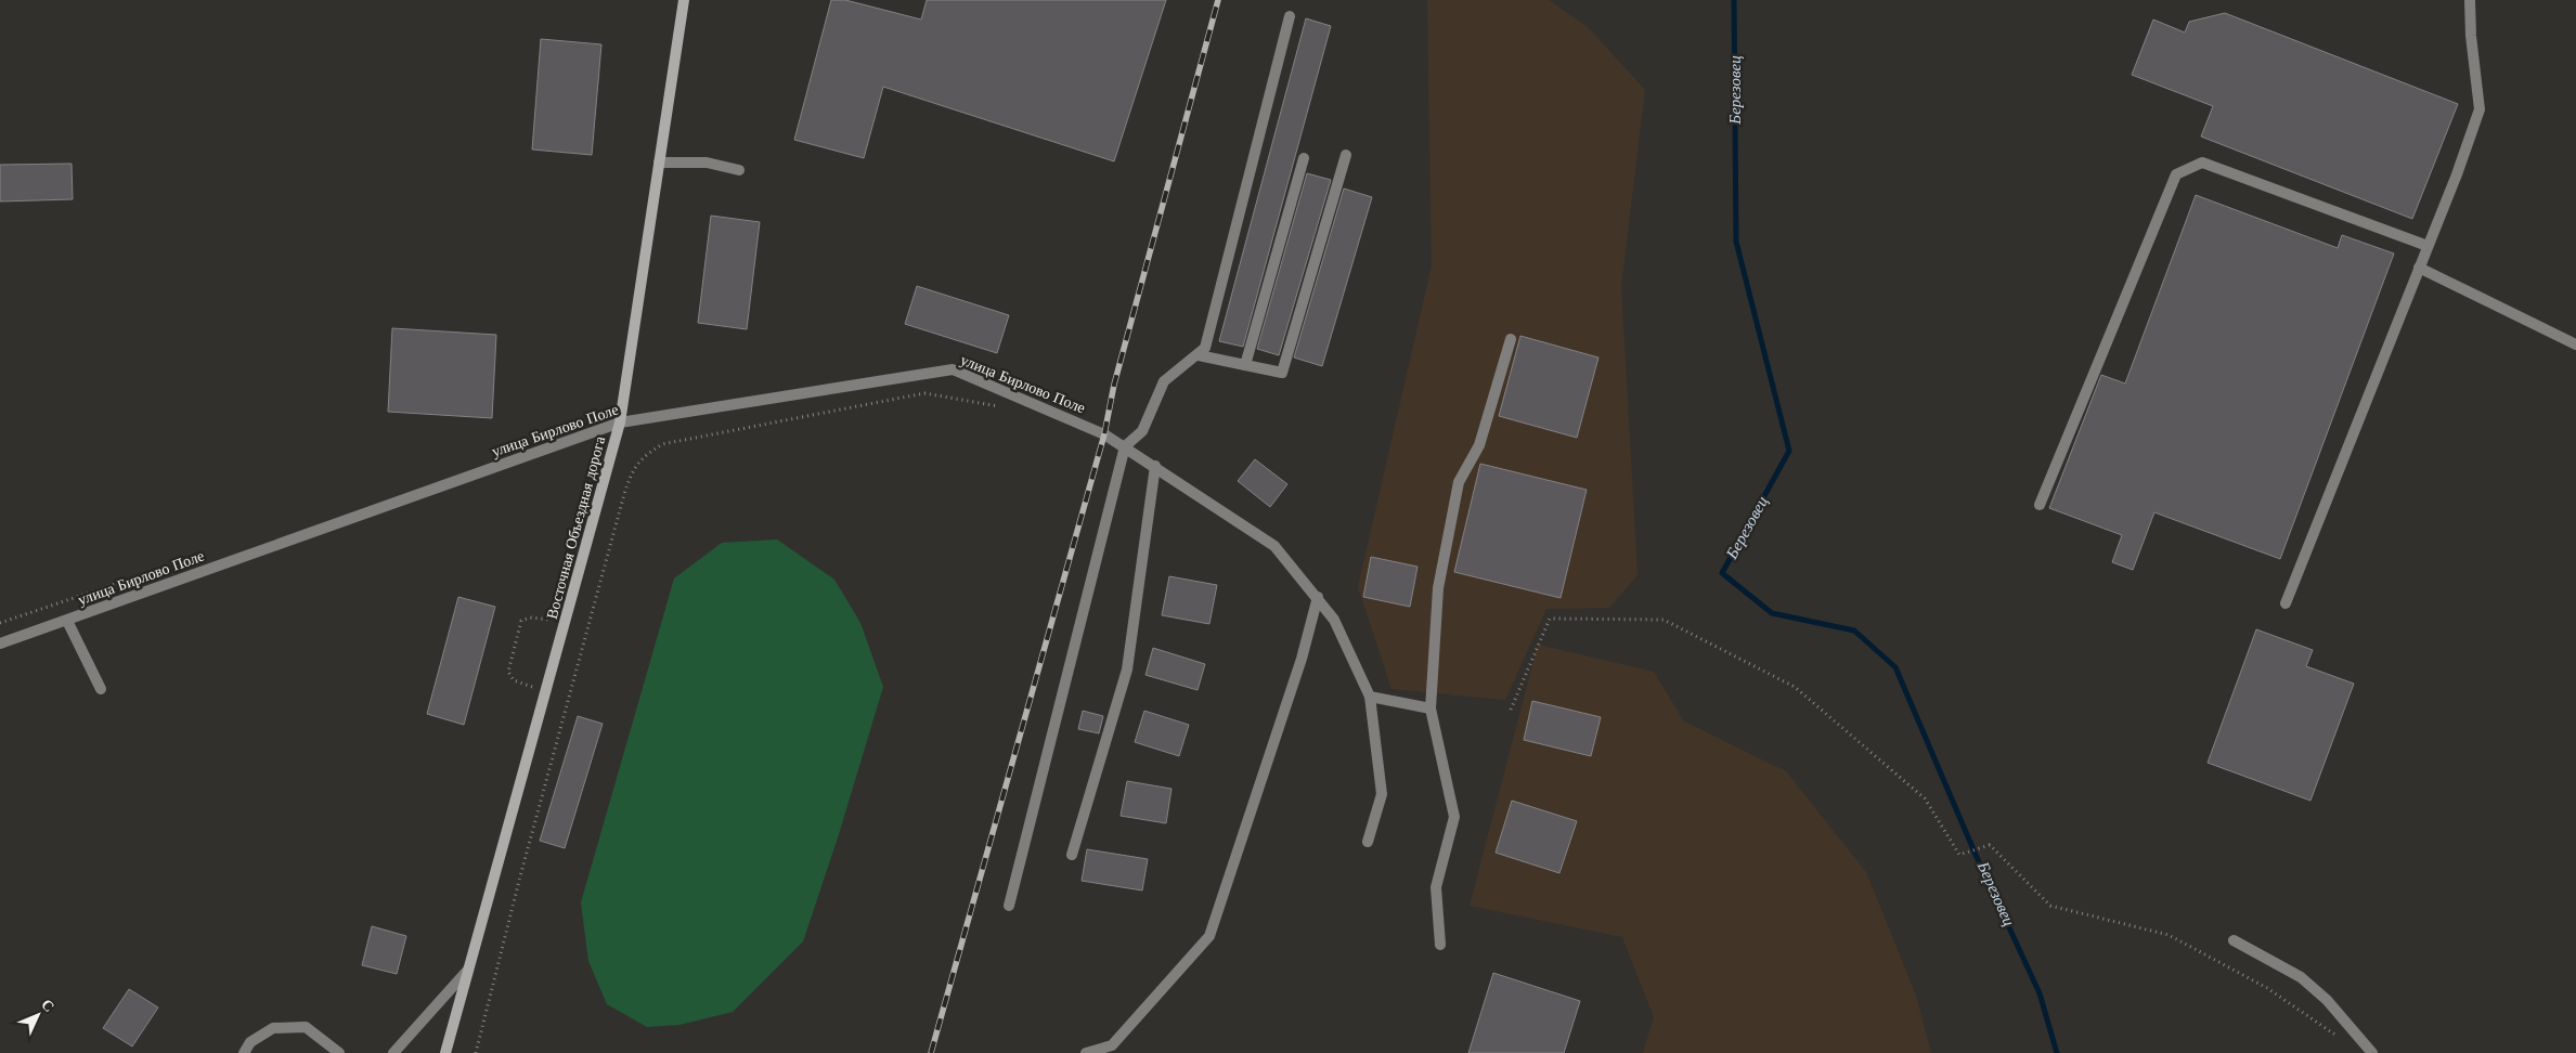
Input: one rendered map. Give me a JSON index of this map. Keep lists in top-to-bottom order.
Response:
{
  "streets": {
    "main road": ["Восточная Объездная дорога"],
    "street": ["улица Бирлово Поле"]
  },
  "crossings": [
    ["улица Бирлово Поле", "Восточная Объездная дорога"]
  ],
  "water": ["Березовец"],
  "north": "top right"
}
